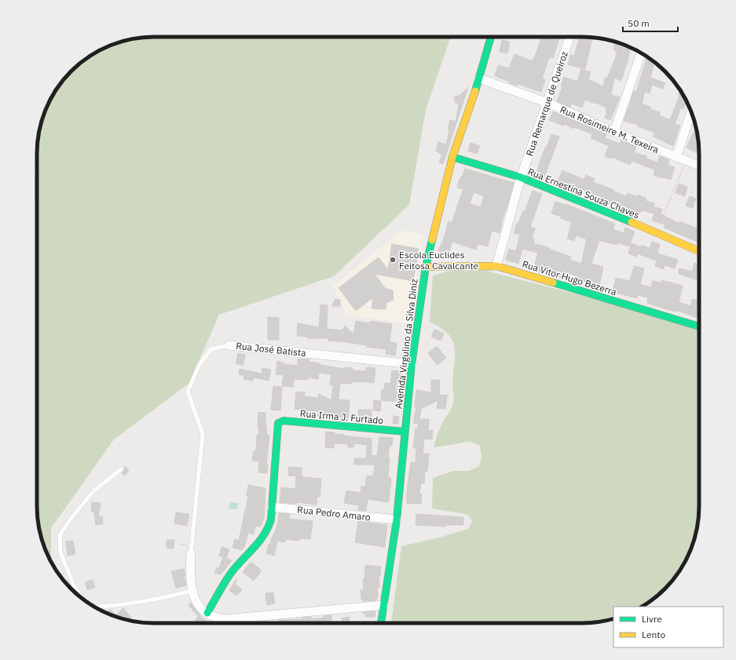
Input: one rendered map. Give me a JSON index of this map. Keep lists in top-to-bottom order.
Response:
{
  "streets": {
    "street": [
      "Rua Remarque de Queiroz",
      "Rua Rosimeire M. Texeira",
      "Rua Ernestina Souza Chaves",
      "Rua Vitor Hugo Bezerra",
      "Avenida Virgulino da Silva Diniz",
      "Rua José Batista",
      "Rua Irma J. Furtado",
      "Rua Pedro Amaro"
    ]
  },
  "crossings": [
    ["Rua Remarque de Queiroz", "Rua Rosimeire M. Texeira"],
    ["Rua Remarque de Queiroz", "Rua Ernestina Souza Chaves"],
    ["Rua Remarque de Queiroz", "Rua Vitor Hugo Bezerra"],
    ["Rua Rosimeire M. Texeira", "Avenida Virgulino da Silva Diniz"],
    ["Rua Ernestina Souza Chaves", "Avenida Virgulino da Silva Diniz"],
    ["Rua Vitor Hugo Bezerra", "Avenida Virgulino da Silva Diniz"],
    ["Avenida Virgulino da Silva Diniz", "Rua José Batista"],
    ["Avenida Virgulino da Silva Diniz", "Rua Irma J. Furtado"],
    ["Avenida Virgulino da Silva Diniz", "Rua Pedro Amaro"],
    ["Rua Irma J. Furtado", "Rua Pedro Amaro"]
  ],
  "places": ["Escola Euclides Feitosa Cavalcante"],
  "legend": ["Livre", "Lento"],
  "scale_bar": "50 m"
}
